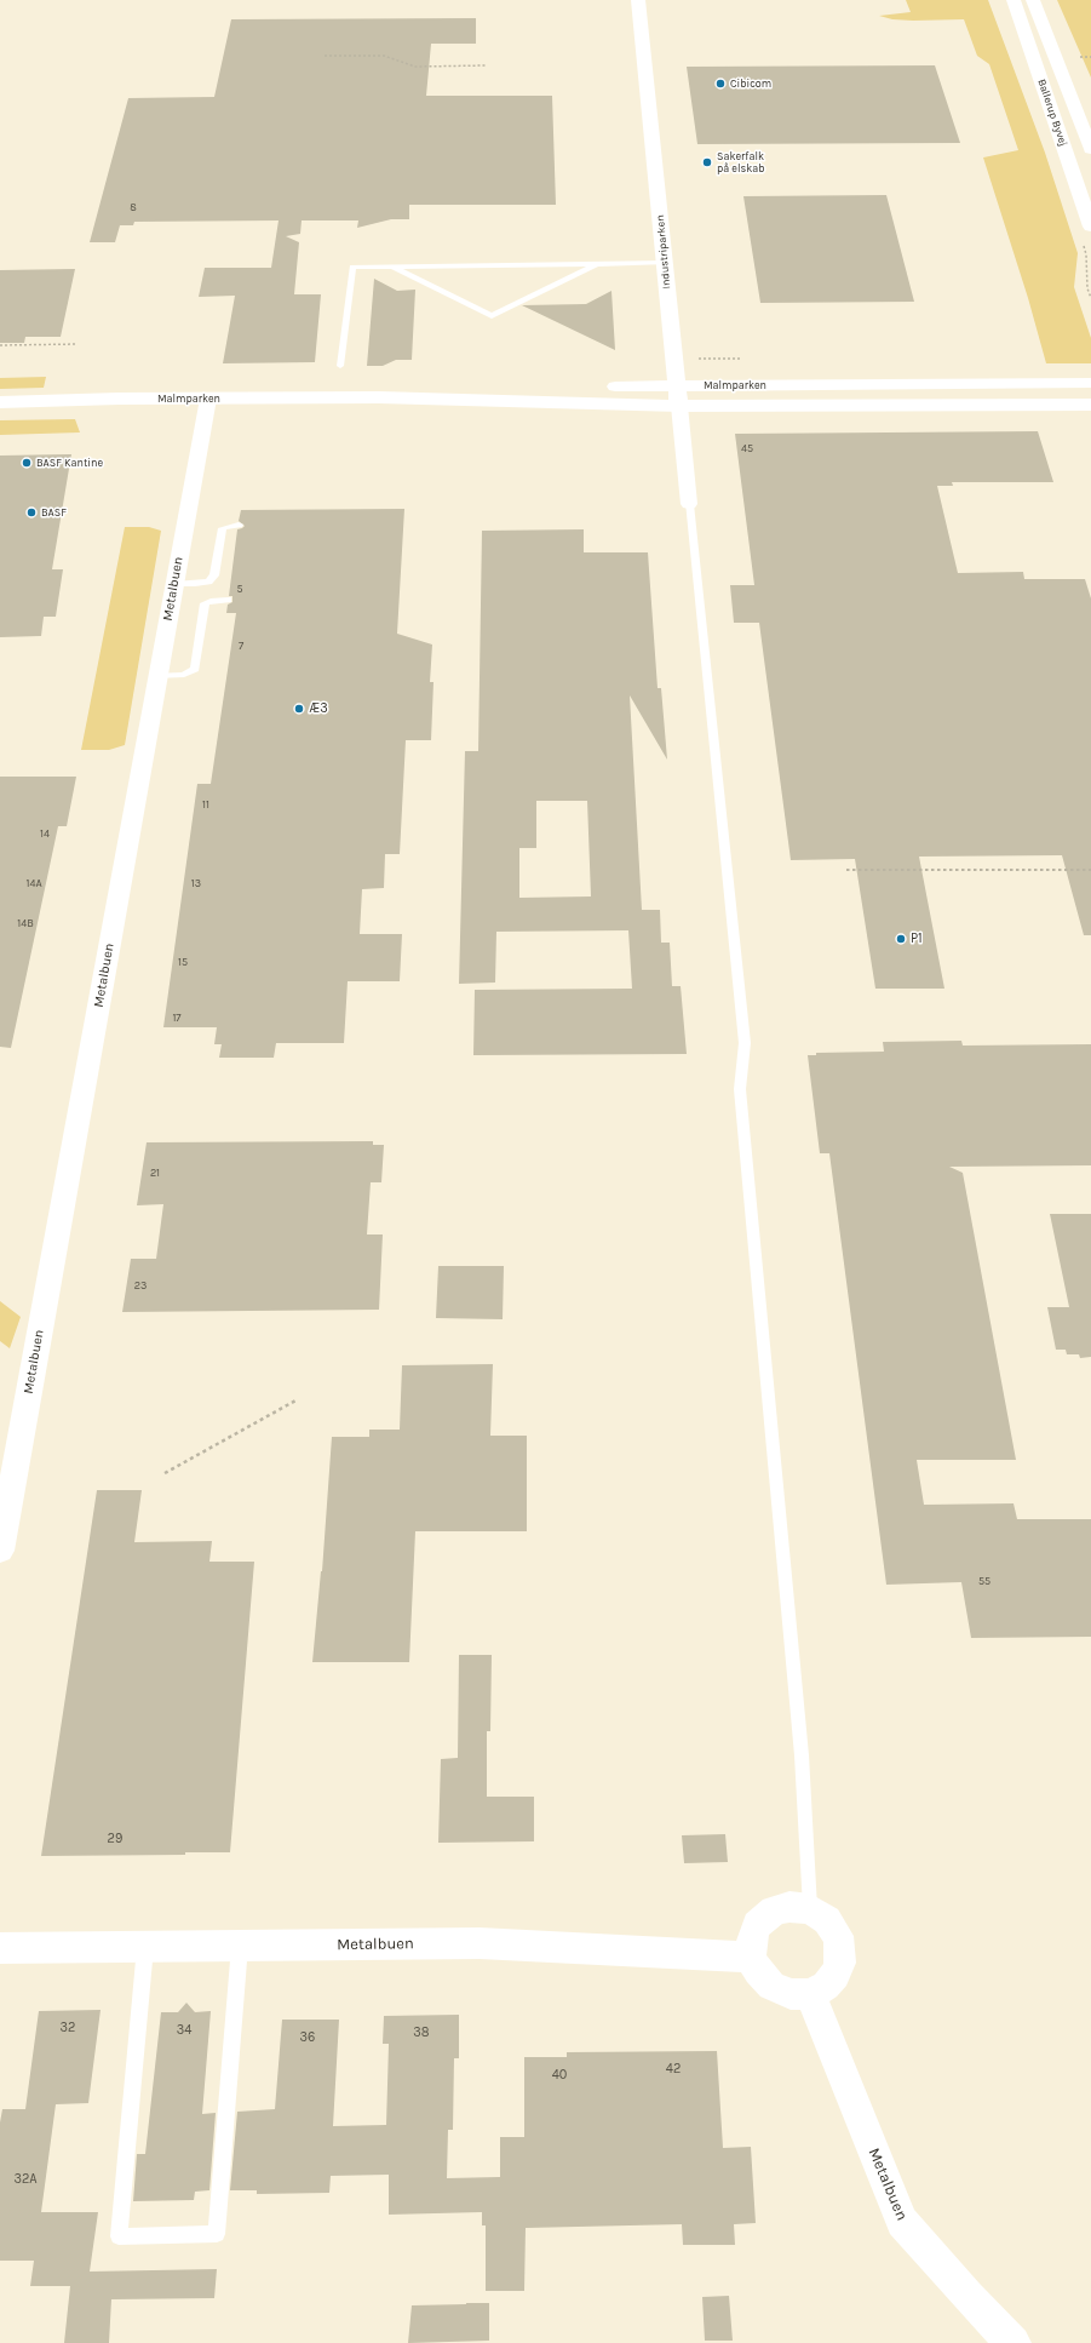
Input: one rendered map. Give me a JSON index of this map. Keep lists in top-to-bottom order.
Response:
{
  "streets": {
    "street": [
      "Ballerup Byvej",
      "Industriparken",
      "Malmparken",
      "Metalbuen"
    ]
  },
  "crossings": [
    ["Industriparken", "Malmparken"],
    ["Malmparken", "Metalbuen"]
  ],
  "places": [
    "Cibicom",
    "Sakerfalk på elskab",
    "BASF Kantine",
    "BASF",
    "Æ3",
    "P1"
  ],
  "house_numbers": [
    "8",
    "45",
    "5",
    "7",
    "11",
    "14",
    "14A",
    "13",
    "14B",
    "15",
    "17",
    "21",
    "23",
    "55",
    "29",
    "32",
    "34",
    "38",
    "36",
    "42",
    "40",
    "32A"
  ]
}
